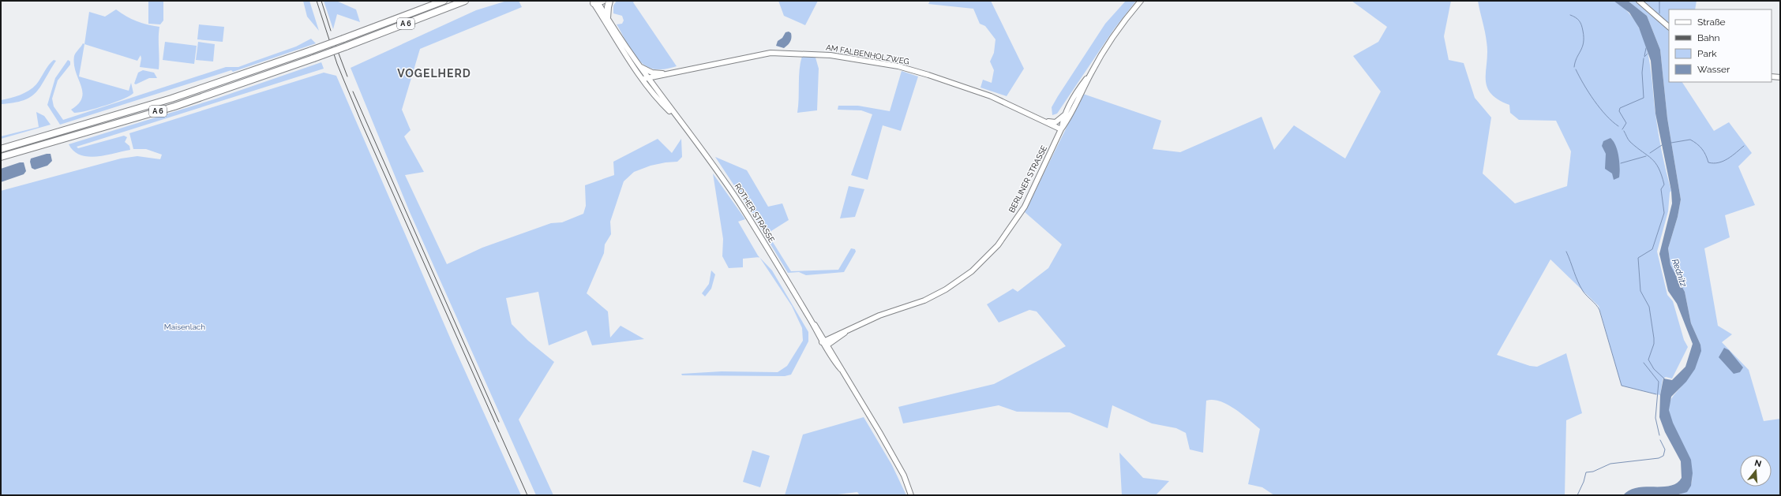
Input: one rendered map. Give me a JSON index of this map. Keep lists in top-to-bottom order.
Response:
{
  "streets": {
    "highway": ["A 6"],
    "main road": ["AM FALBENHOLZWEG", "BERLINER STRASSE", "ROTHER STRASSE"]
  },
  "crossings": [
    ["AM FALBENHOLZWEG", "BERLINER STRASSE"],
    ["AM FALBENHOLZWEG", "ROTHER STRASSE"],
    ["BERLINER STRASSE", "ROTHER STRASSE"]
  ],
  "districts": ["VOGELHERD"],
  "water": ["Rednitz"],
  "parks": ["Maisenlach"],
  "legend": [
    "Straße",
    "Bahn",
    "Park",
    "Wasser"
  ],
  "north": "top"
}
